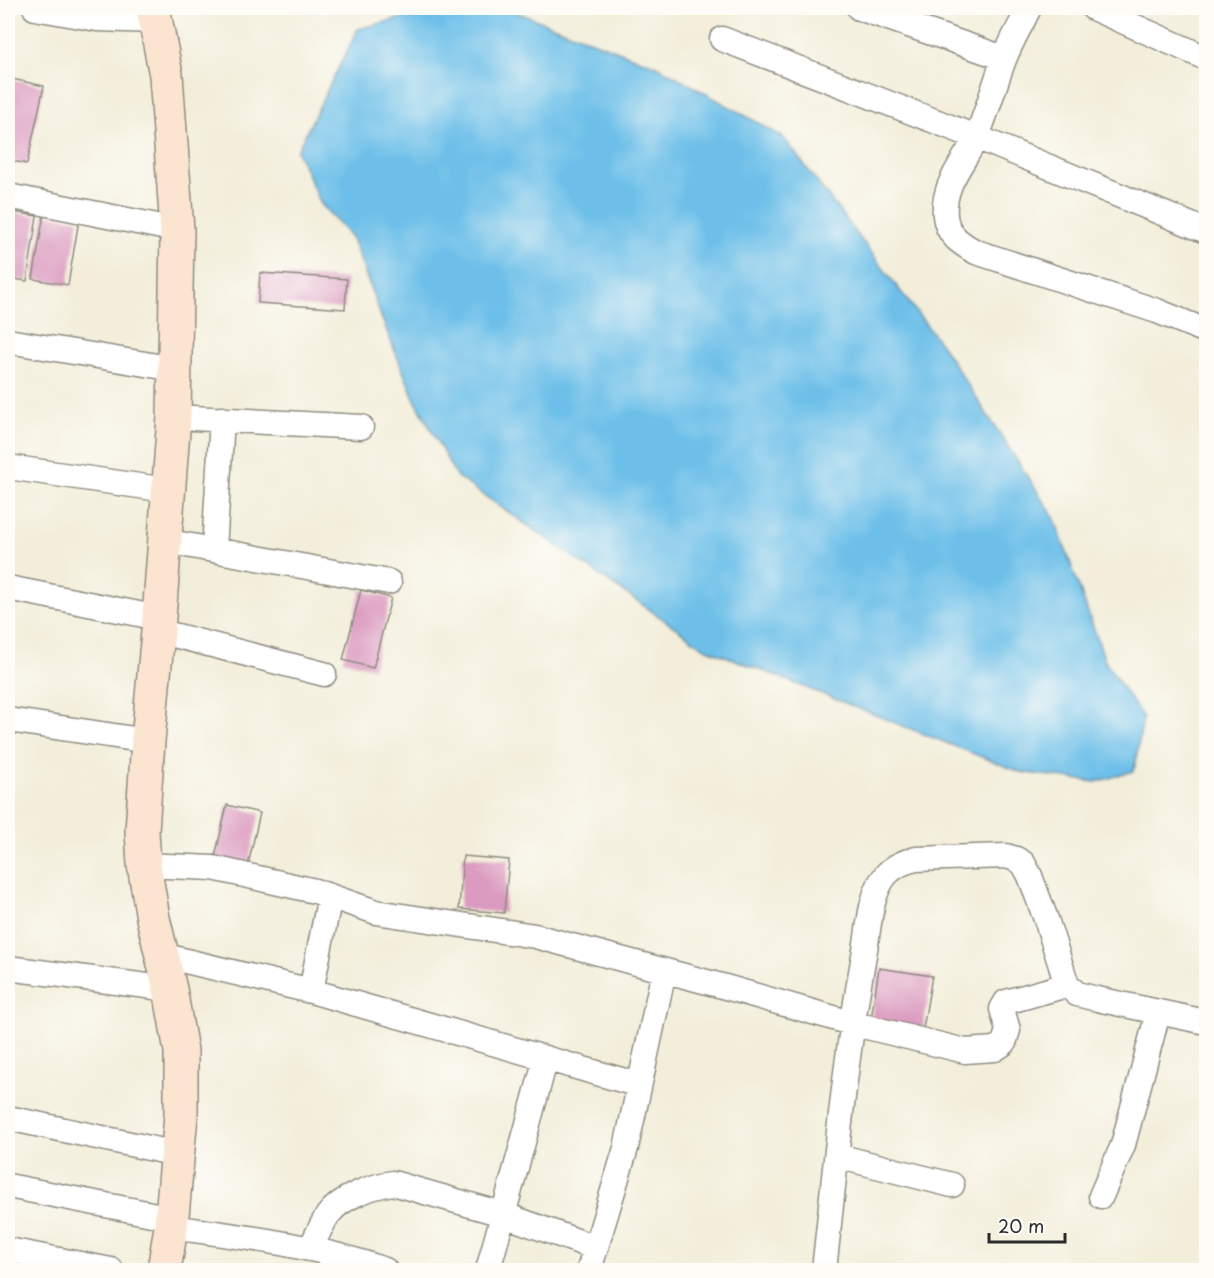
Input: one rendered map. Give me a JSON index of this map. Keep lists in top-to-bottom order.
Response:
{
  "scale_bar": "20 m"
}
